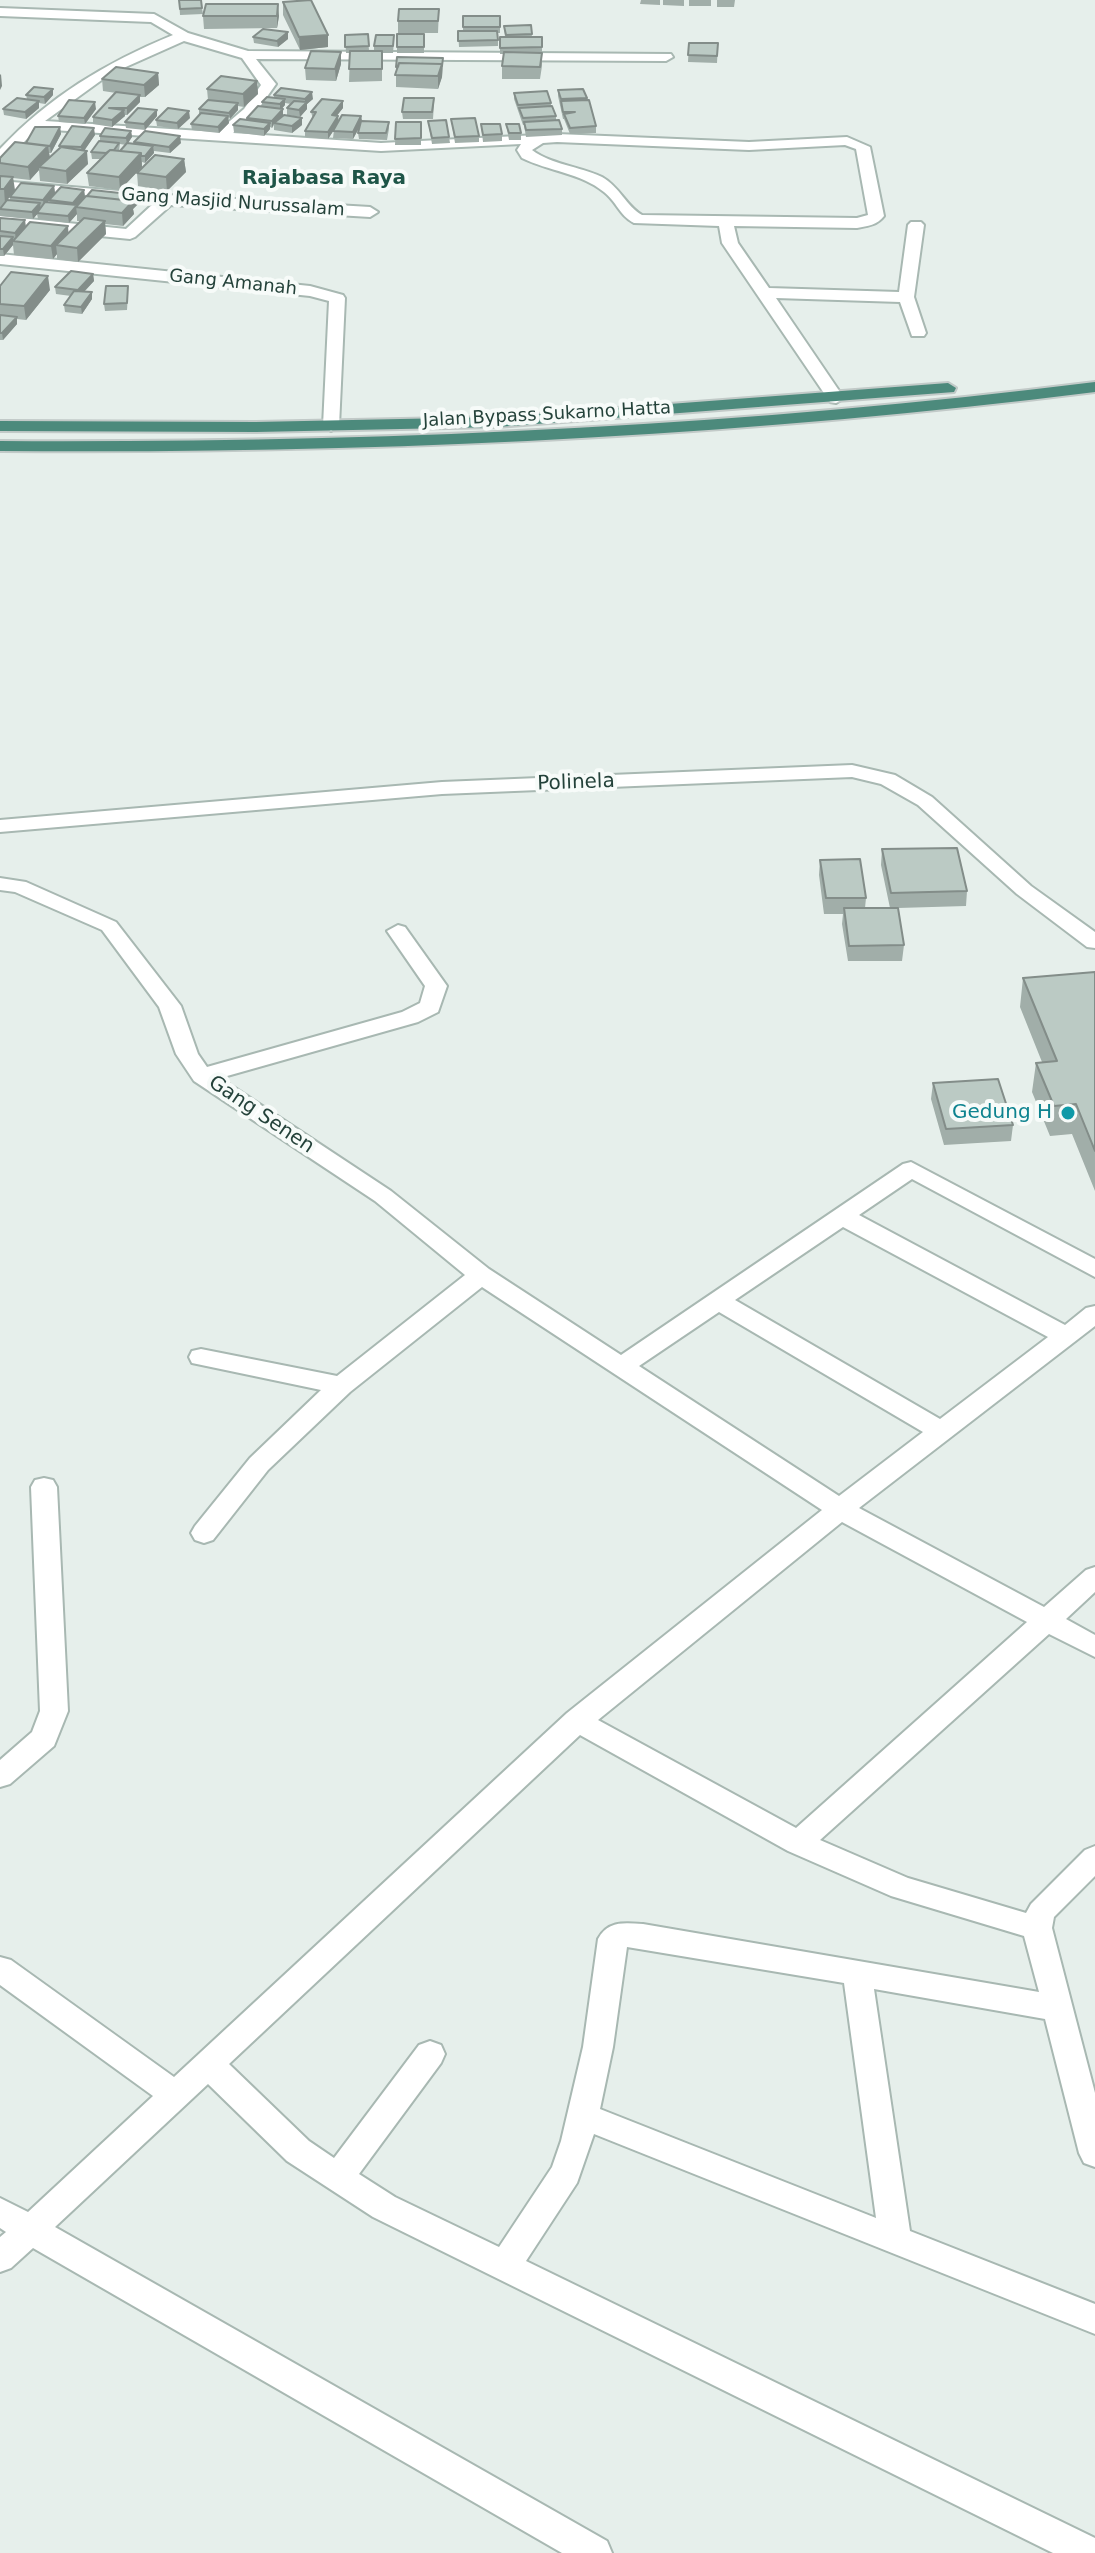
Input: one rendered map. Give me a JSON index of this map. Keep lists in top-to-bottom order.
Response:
{
  "streets": {
    "highway": ["Jalan Bypass Sukarno Hatta"],
    "street": [
      "Gang Masjid Nurussalam",
      "Gang Amanah",
      "Polinela",
      "Gang Senen"
    ]
  },
  "crossings": [
    ["Gang Amanah", "Jalan Bypass Sukarno Hatta"]
  ],
  "districts": ["Rajabasa Raya"],
  "places": ["Gedung H"]
}
